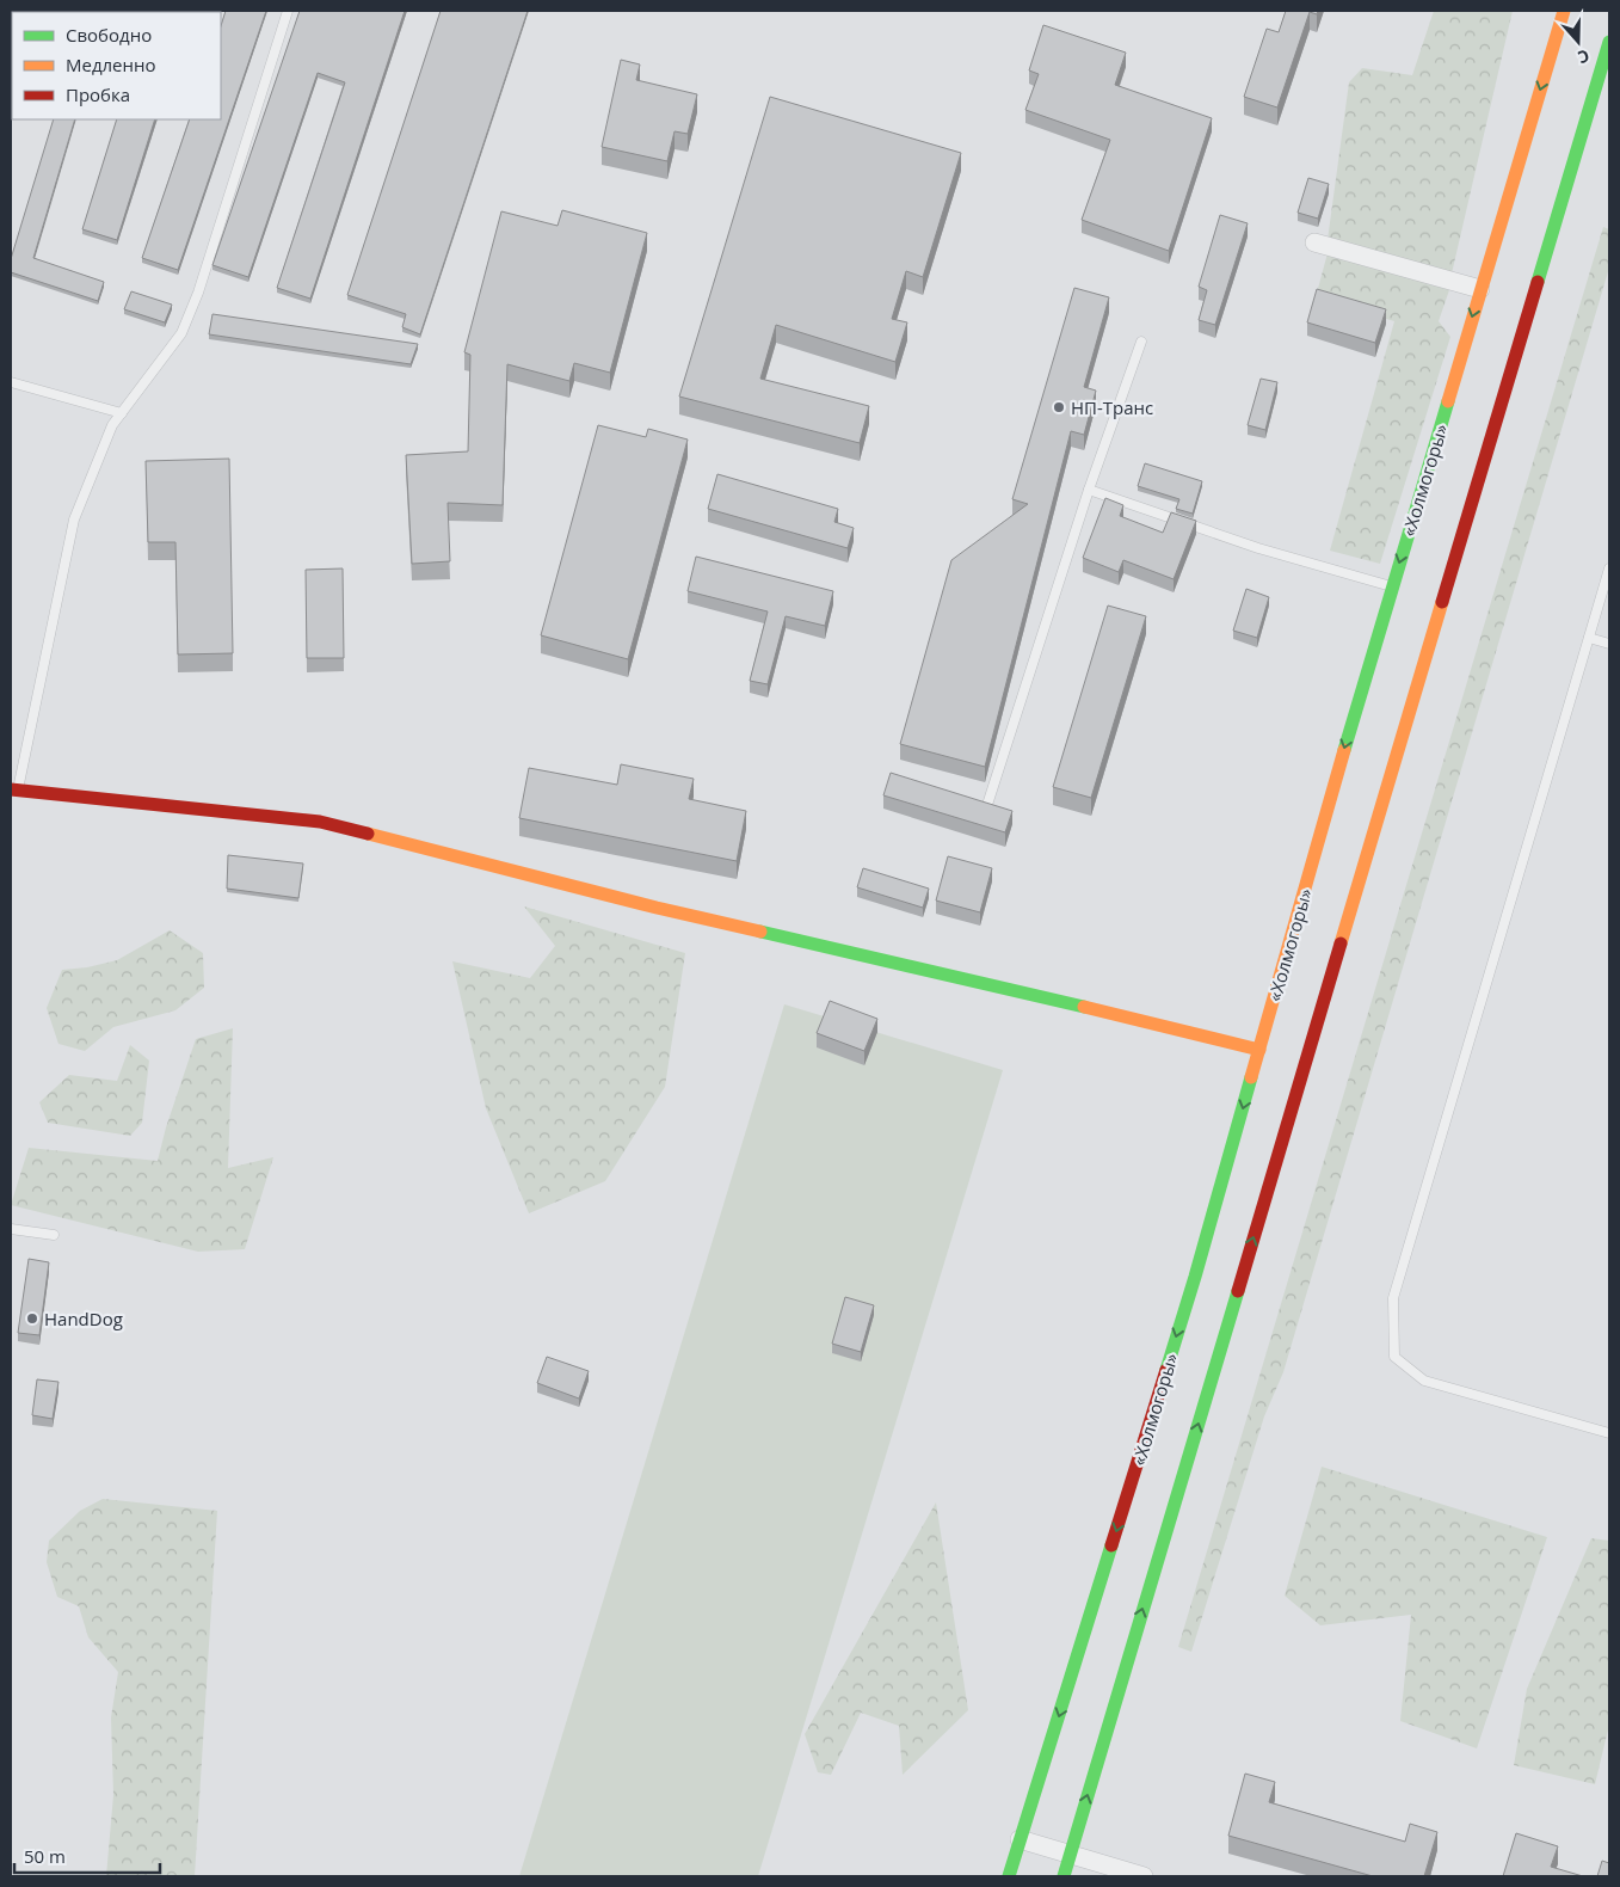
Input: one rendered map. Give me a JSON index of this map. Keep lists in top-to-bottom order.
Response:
{
  "streets": {
    "main road": ["«Холмогоры»"]
  },
  "places": ["НП-Транс", "HandDog"],
  "legend": ["Свободно", "Медленно", "Пробка"],
  "scale_bar": "50 m",
  "north": "bottom"
}
